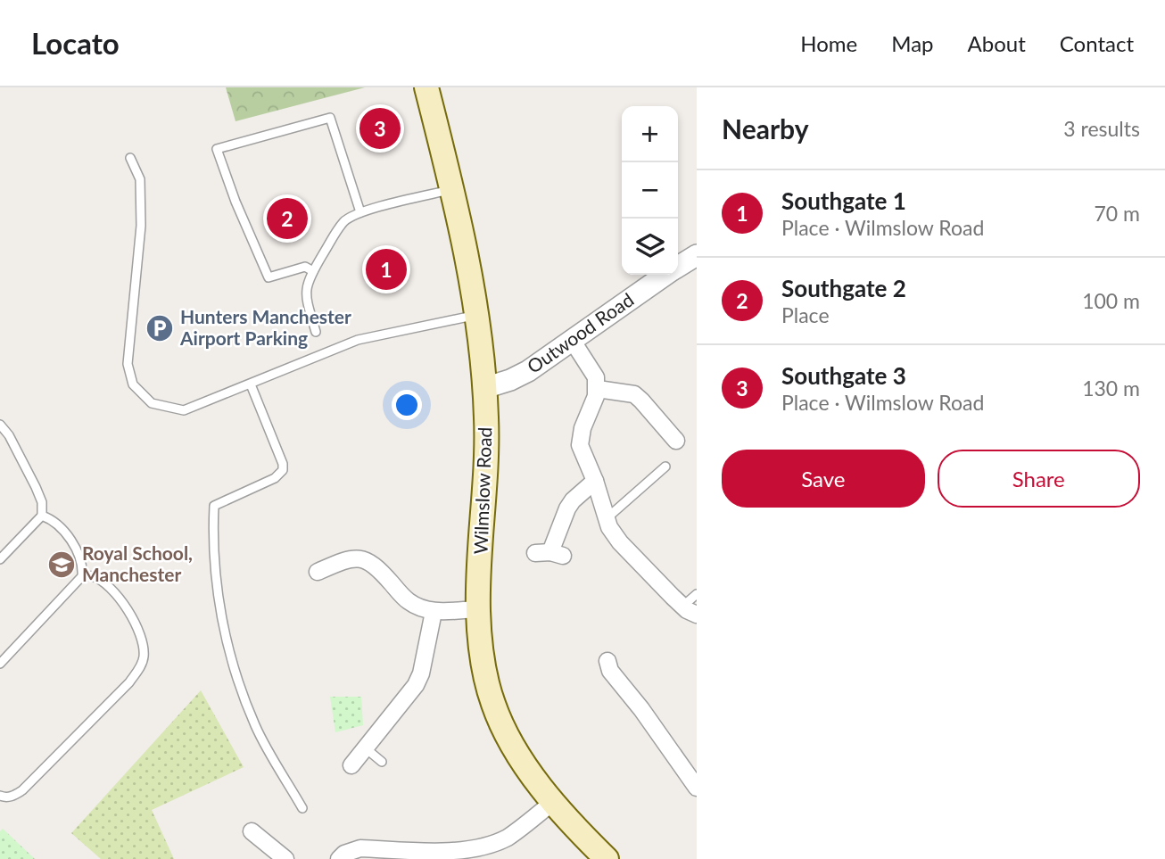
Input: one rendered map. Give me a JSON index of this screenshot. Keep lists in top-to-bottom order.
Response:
{
  "streets": {
    "main road": ["Wilmslow Road"],
    "street": ["Outwood Road"]
  },
  "crossings": [
    ["Outwood Road", "Wilmslow Road"]
  ],
  "places": {
    "parking": ["Hunters Manchester Airport Parking"],
    "school or university": ["Royal School, Manchester"]
  },
  "page": {
    "header": "Locato",
    "nav": [
      "Home",
      "Map",
      "About",
      "Contact"
    ],
    "heading": ["Nearby", "3 results"],
    "pins": ["3", "2", "1"],
    "map_buttons": ["+", "−"],
    "list": [
      {
        "mark": "1",
        "name": "Southgate 1",
        "note": "Place · Wilmslow Road",
        "value": "70 m"
      },
      {
        "mark": "2",
        "name": "Southgate 2",
        "note": "Place",
        "value": "100 m"
      },
      {
        "mark": "3",
        "name": "Southgate 3",
        "note": "Place · Wilmslow Road",
        "value": "130 m"
      }
    ],
    "buttons": ["Save", "Share"]
  }
}
